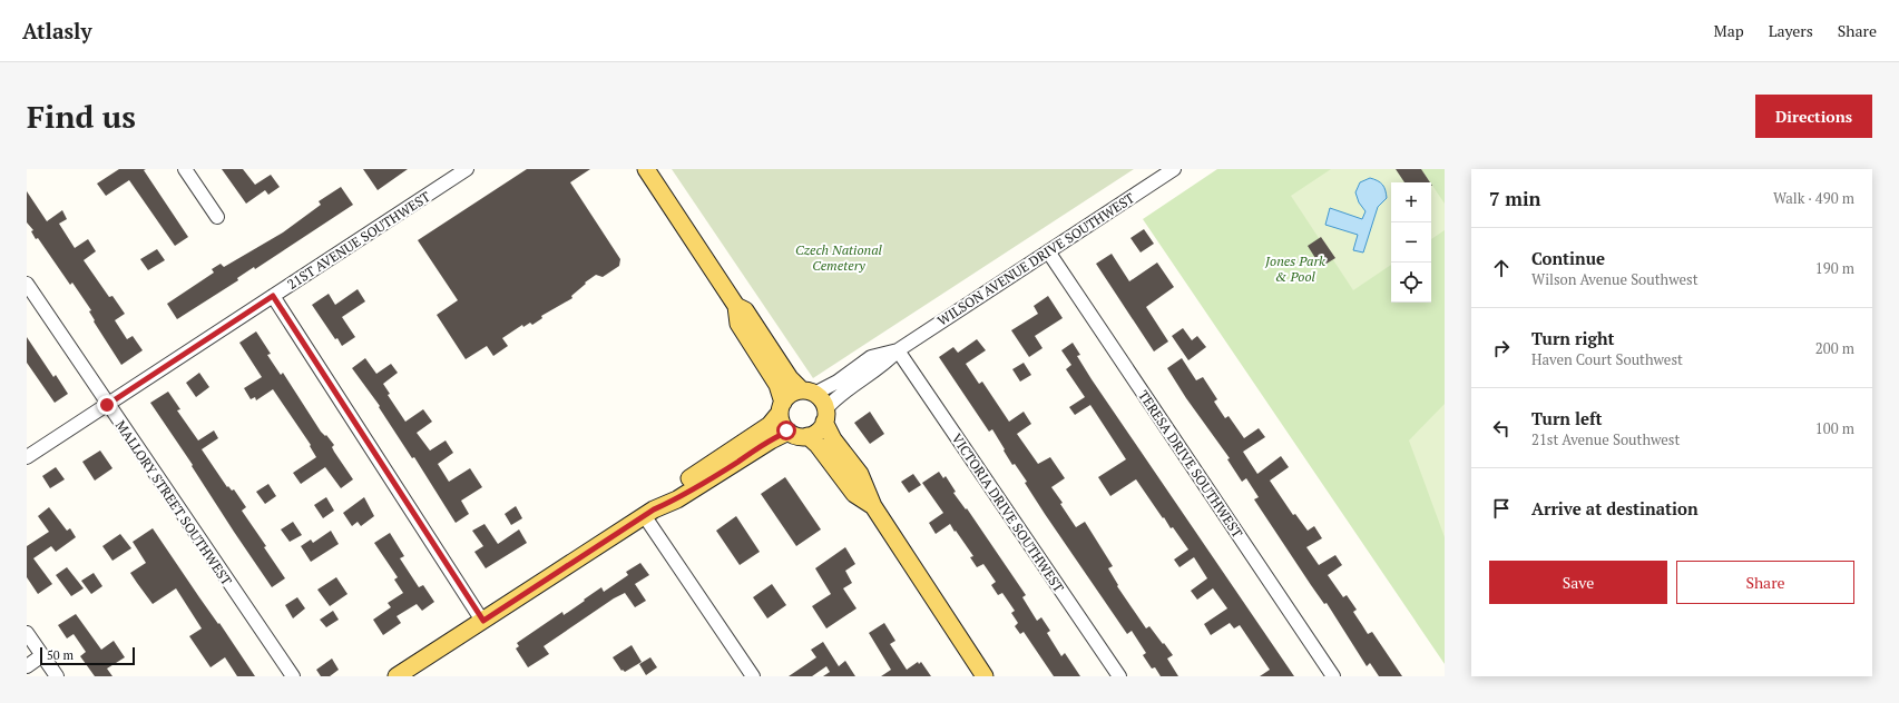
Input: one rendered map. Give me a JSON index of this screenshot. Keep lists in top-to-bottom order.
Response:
{
  "streets": {
    "street": [
      "21ST AVENUE SOUTHWEST",
      "WILSON AVENUE DRIVE SOUTHWEST",
      "TERESA DRIVE SOUTHWEST",
      "MALLORY STREET SOUTHWEST",
      "VICTORIA DRIVE SOUTHWEST"
    ]
  },
  "crossings": [
    ["21ST AVENUE SOUTHWEST", "MALLORY STREET SOUTHWEST"],
    ["WILSON AVENUE DRIVE SOUTHWEST", "TERESA DRIVE SOUTHWEST"],
    ["WILSON AVENUE DRIVE SOUTHWEST", "VICTORIA DRIVE SOUTHWEST"]
  ],
  "parks": ["Czech National Cemetery", "Jones Park & Pool"],
  "scale_bar": "50 m",
  "page": {
    "header": "Atlasly",
    "nav": ["Map", "Layers", "Share"],
    "buttons": [
      "Directions",
      ["Save", "Share"]
    ],
    "title": "Find us",
    "heading": ["7 min", "Walk · 490 m"],
    "map_buttons": ["+", "−"],
    "list": [
      ["Continue", "Wilson Avenue Southwest", "190 m"],
      ["Turn right", "Haven Court Southwest", "200 m"],
      ["Turn left", "21st Avenue Southwest", "100 m"],
      "Arrive at destination"
    ],
    "scale": "50 m"
  }
}
